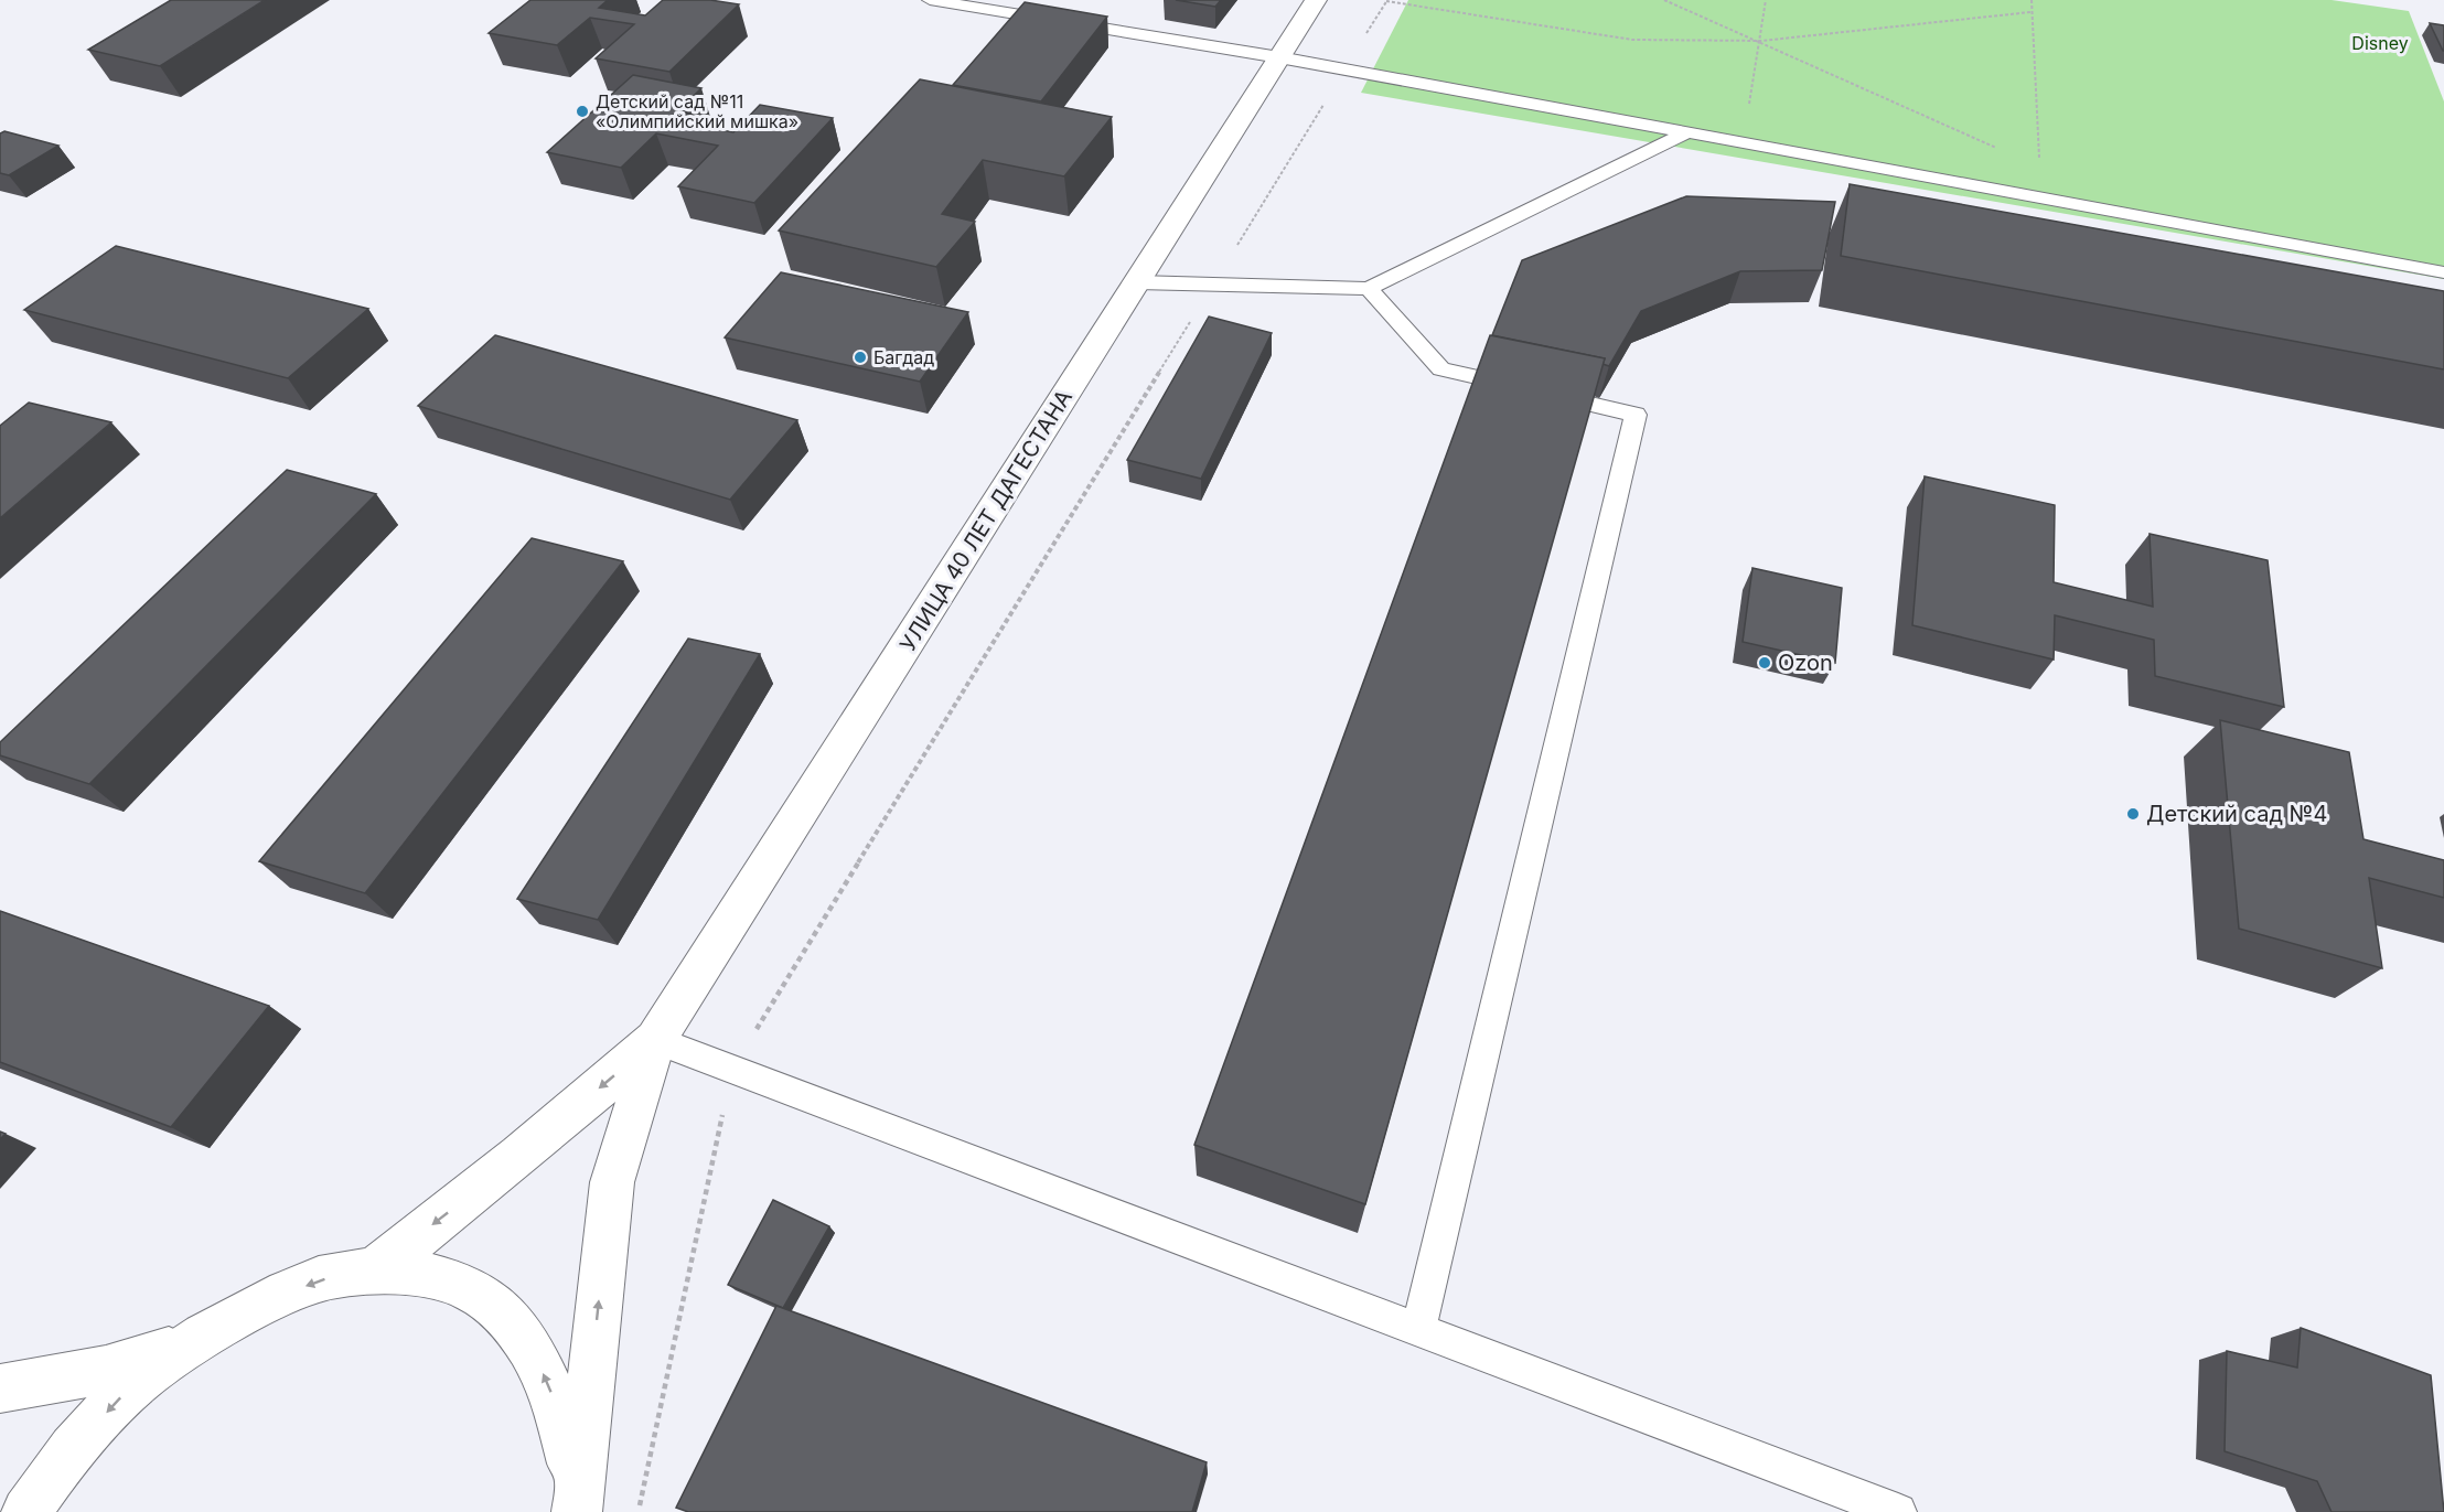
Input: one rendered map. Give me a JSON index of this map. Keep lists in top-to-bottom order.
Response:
{
  "streets": {
    "street": ["УЛИЦА 40 ЛЕТ ДАГЕСТАНА"]
  },
  "parks": ["Disney"],
  "places": [
    "Детский сад №11 «Олимпийский мишка»",
    "Багдад",
    "Ozon",
    "Детский сад №4"
  ]
}
